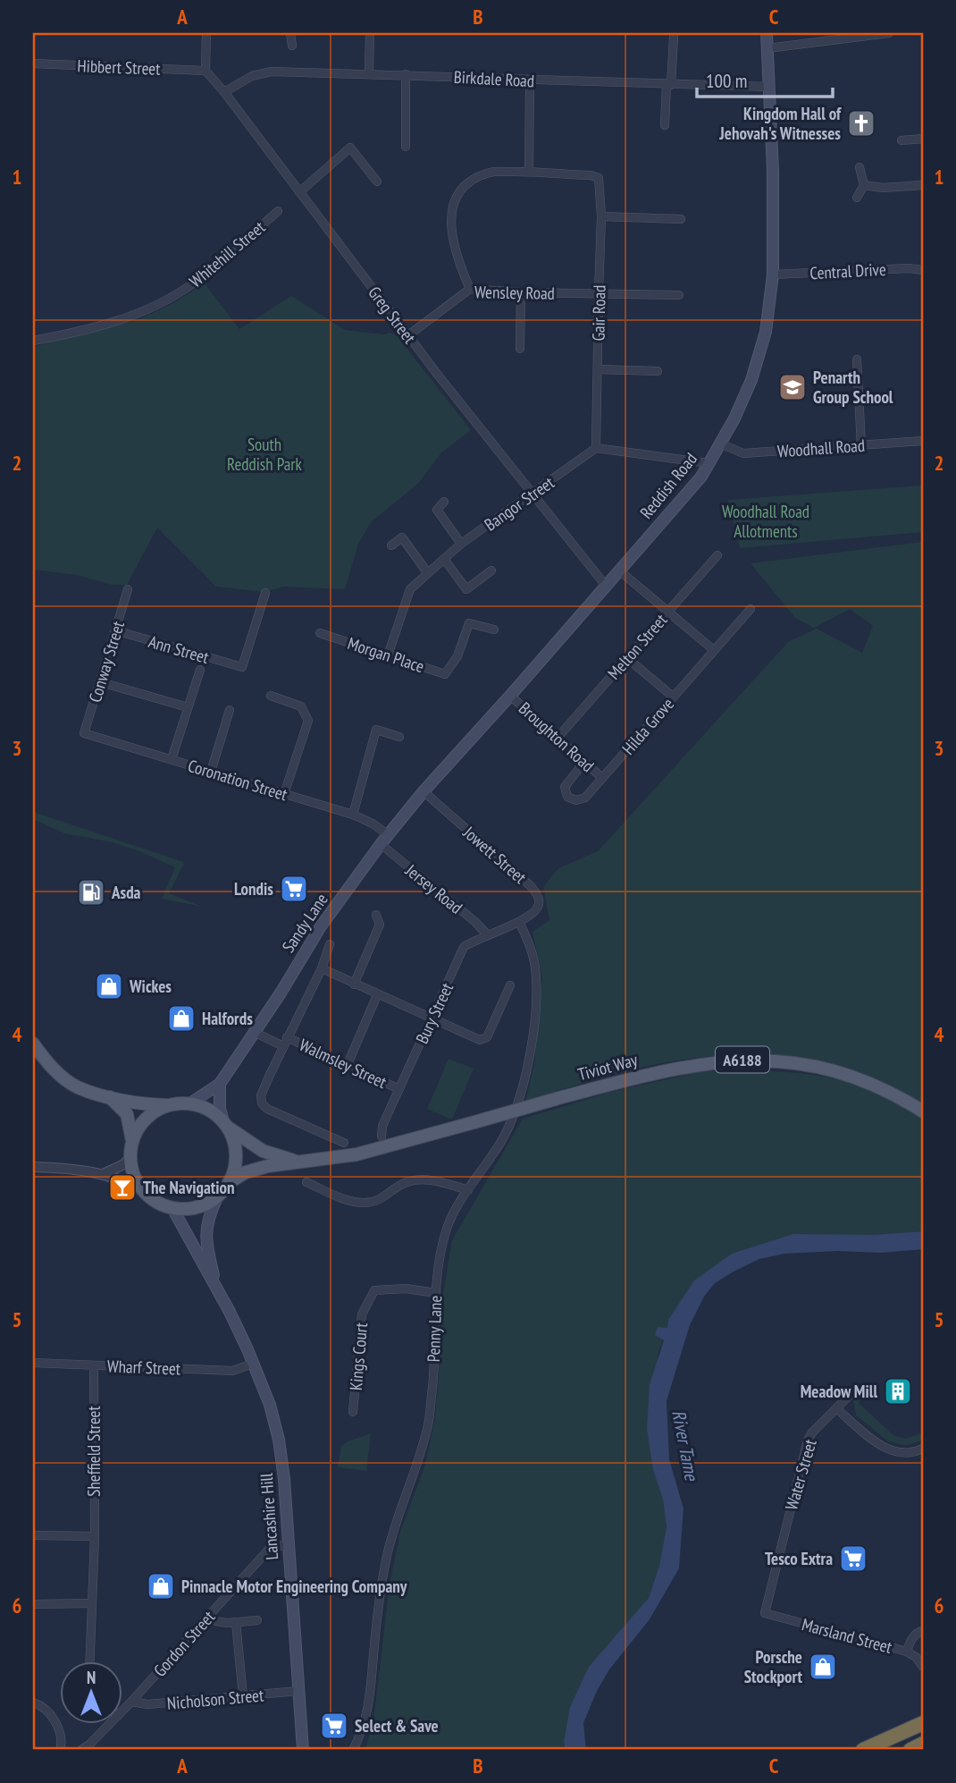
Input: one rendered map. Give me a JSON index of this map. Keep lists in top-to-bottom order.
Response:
{
  "streets": {
    "main road": [
      "Reddish Road",
      "Sandy Lane",
      "A6188",
      "Tiviot Way",
      "Lancashire Hill"
    ],
    "street": [
      "Hibbert Street",
      "Birkdale Road",
      "Whitehill Street",
      "Central Drive",
      "Wensley Road",
      "Gair Road",
      "Greg Street",
      "Woodhall Road",
      "Bangor Street",
      "Melton Street",
      "Ann Street",
      "Morgan Place",
      "Conway Street",
      "Hilda Grove",
      "Broughton Road",
      "Coronation Street",
      "Jowett Street",
      "Jersey Road",
      "Bury Street",
      "Walmsley Street",
      "Penny Lane",
      "Kings Court",
      "Wharf Street",
      "Sheffield Street",
      "Water Street",
      "Marsland Street",
      "Gordon Street",
      "Nicholson Street"
    ]
  },
  "crossings": [
    ["Hibbert Street", "Greg Street"],
    ["Birkdale Road", "Greg Street"],
    ["Birkdale Road", "Reddish Road"],
    ["Central Drive", "Reddish Road"],
    ["Wensley Road", "Gair Road"],
    ["Wensley Road", "Greg Street"],
    ["Gair Road", "Bangor Street"],
    ["Greg Street", "Reddish Road"],
    ["Greg Street", "Bangor Street"],
    ["Woodhall Road", "Reddish Road"],
    ["Reddish Road", "Broughton Road"],
    ["Reddish Road", "Coronation Street"],
    ["Reddish Road", "Jowett Street"],
    ["Reddish Road", "Jersey Road"],
    ["Reddish Road", "Sandy Lane"],
    ["Bangor Street", "Morgan Place"],
    ["Melton Street", "Broughton Road"],
    ["Ann Street", "Conway Street"],
    ["Conway Street", "Coronation Street"],
    ["Hilda Grove", "Broughton Road"],
    ["Coronation Street", "Jersey Road"],
    ["Coronation Street", "Sandy Lane"],
    ["Jowett Street", "Bury Street"],
    ["Jowett Street", "Penny Lane"],
    ["Jersey Road", "Sandy Lane"],
    ["Jersey Road", "Bury Street"],
    ["Sandy Lane", "Walmsley Street"],
    ["Sandy Lane", "Tiviot Way"],
    ["Sandy Lane", "Lancashire Hill"],
    ["Bury Street", "Walmsley Street"],
    ["Bury Street", "Penny Lane"],
    ["Tiviot Way", "Lancashire Hill"],
    ["Penny Lane", "Kings Court"],
    ["Wharf Street", "Sheffield Street"],
    ["Wharf Street", "Lancashire Hill"],
    ["Water Street", "Marsland Street"],
    ["Lancashire Hill", "Gordon Street"],
    ["Lancashire Hill", "Nicholson Street"],
    ["Gordon Street", "Nicholson Street"]
  ],
  "water": ["River Tame"],
  "parks": ["South Reddish Park", "Woodhall Road Allotments"],
  "places": {
    "church": ["Kingdom Hall of Jehovah's Witnesses"],
    "school or university": ["Penarth Group School"],
    "supermarket": ["Londis", "Tesco Extra", "Select & Save"],
    "fuel station": ["Asda"],
    "shop": [
      "Wickes",
      "Halfords",
      "Pinnacle Motor Engineering Company",
      "Porsche Stockport"
    ],
    "bar": ["The Navigation"],
    "building": ["Meadow Mill"]
  },
  "scale_bar": "100 m",
  "north": "top",
  "grid": {
    "columns": ["A", "B", "C"],
    "rows": [
      "1",
      "2",
      "3",
      "4",
      "5",
      "6"
    ]
  }
}
